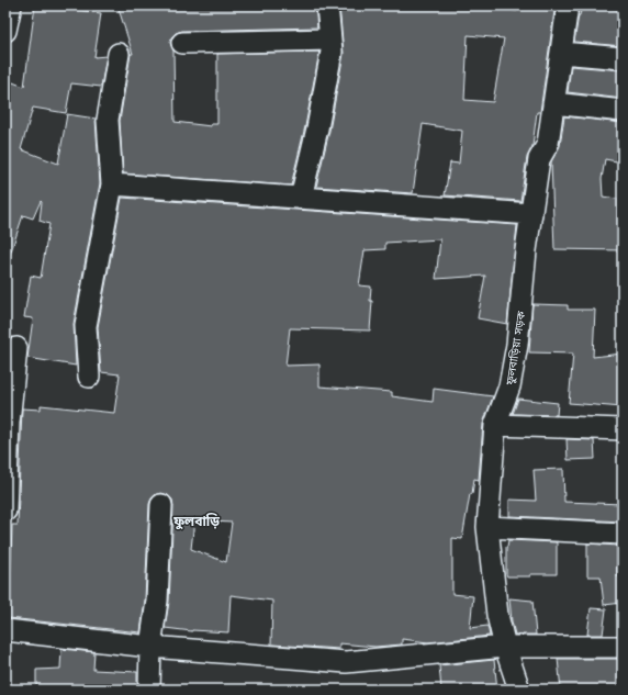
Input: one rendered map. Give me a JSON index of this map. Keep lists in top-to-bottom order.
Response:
{
  "streets": {
    "street": ["ফুলবাড়িয়া সড়ক"]
  },
  "districts": ["ফুলবাড়ি"]
}
